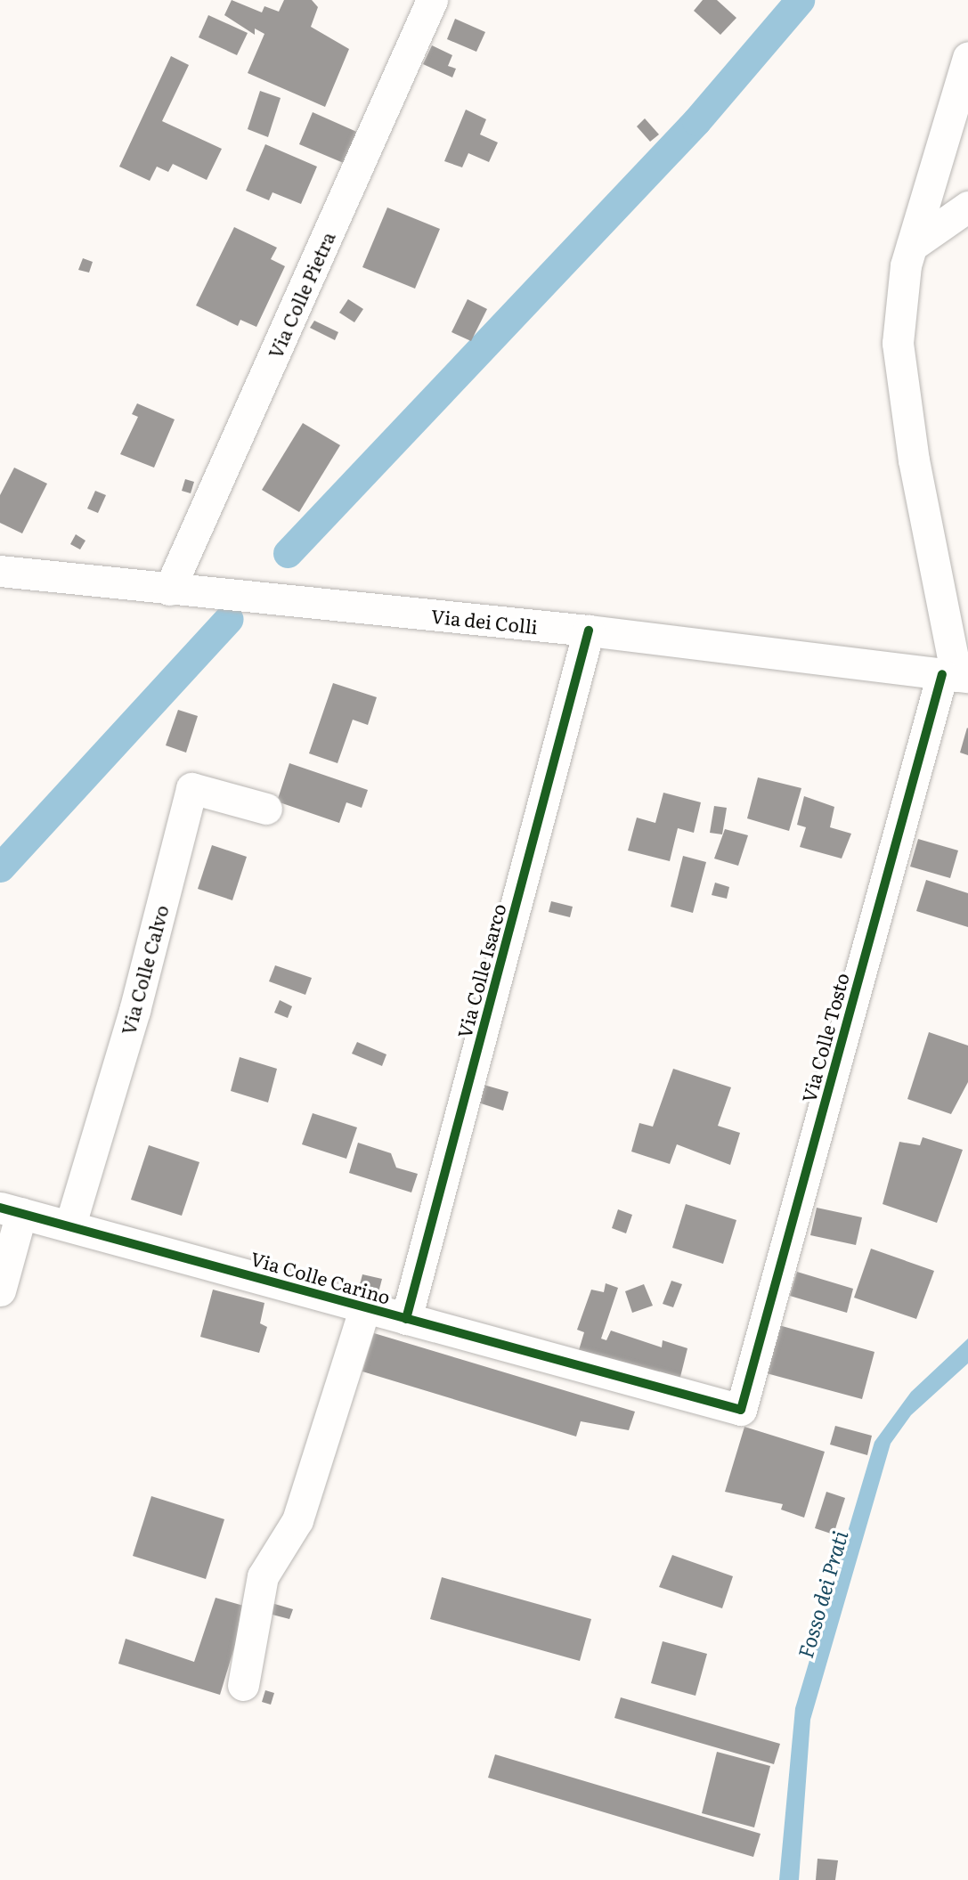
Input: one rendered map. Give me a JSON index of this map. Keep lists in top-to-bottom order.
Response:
{
  "streets": {
    "street": [
      "Via Colle Pietra",
      "Via dei Colli",
      "Via Colle Calvo",
      "Via Colle Isarco",
      "Via Colle Tosto",
      "Via Colle Carino"
    ]
  },
  "crossings": [
    ["Via Colle Pietra", "Via dei Colli"],
    ["Via dei Colli", "Via Colle Isarco"],
    ["Via dei Colli", "Via Colle Tosto"],
    ["Via Colle Calvo", "Via Colle Carino"],
    ["Via Colle Isarco", "Via Colle Carino"],
    ["Via Colle Tosto", "Via Colle Carino"]
  ],
  "water": ["Fosso dei Prati"]
}
